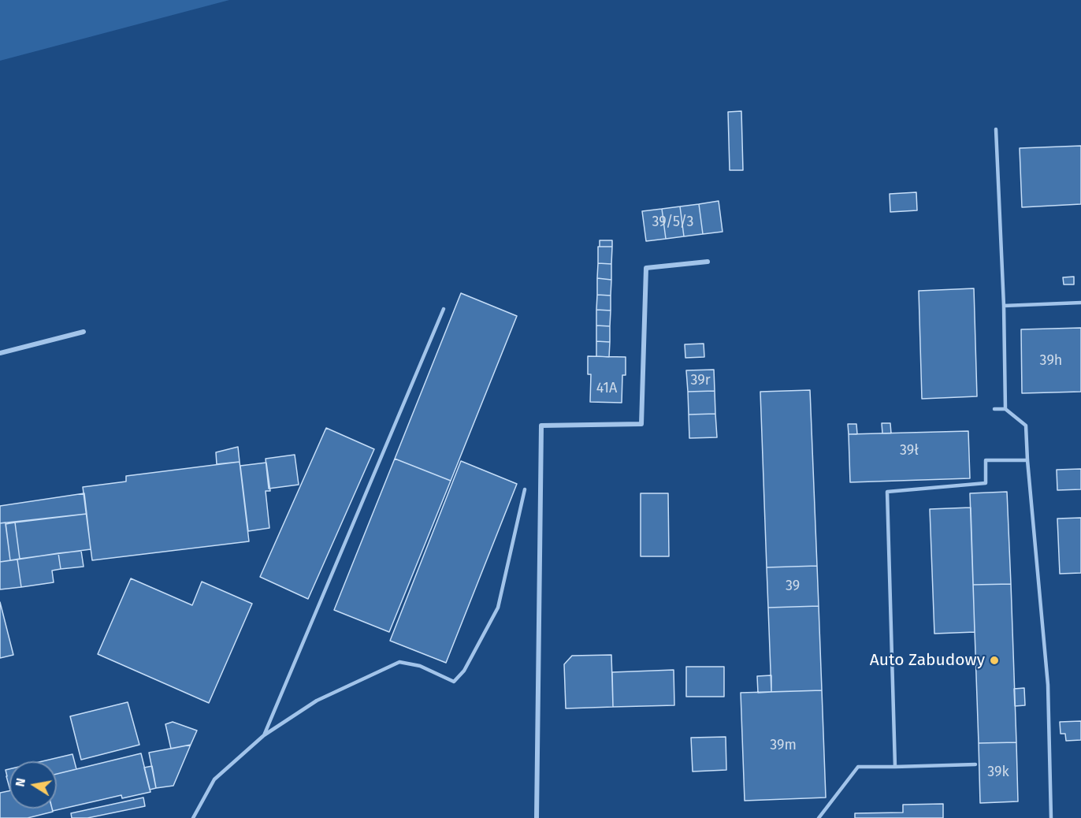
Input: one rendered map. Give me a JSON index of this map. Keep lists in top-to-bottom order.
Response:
{
  "places": ["Auto Zabudowy"],
  "house_numbers": [
    "39/5/3",
    "39h",
    "39r",
    "41A",
    "39ł",
    "39",
    "39m",
    "39k"
  ],
  "north": "left"
}
